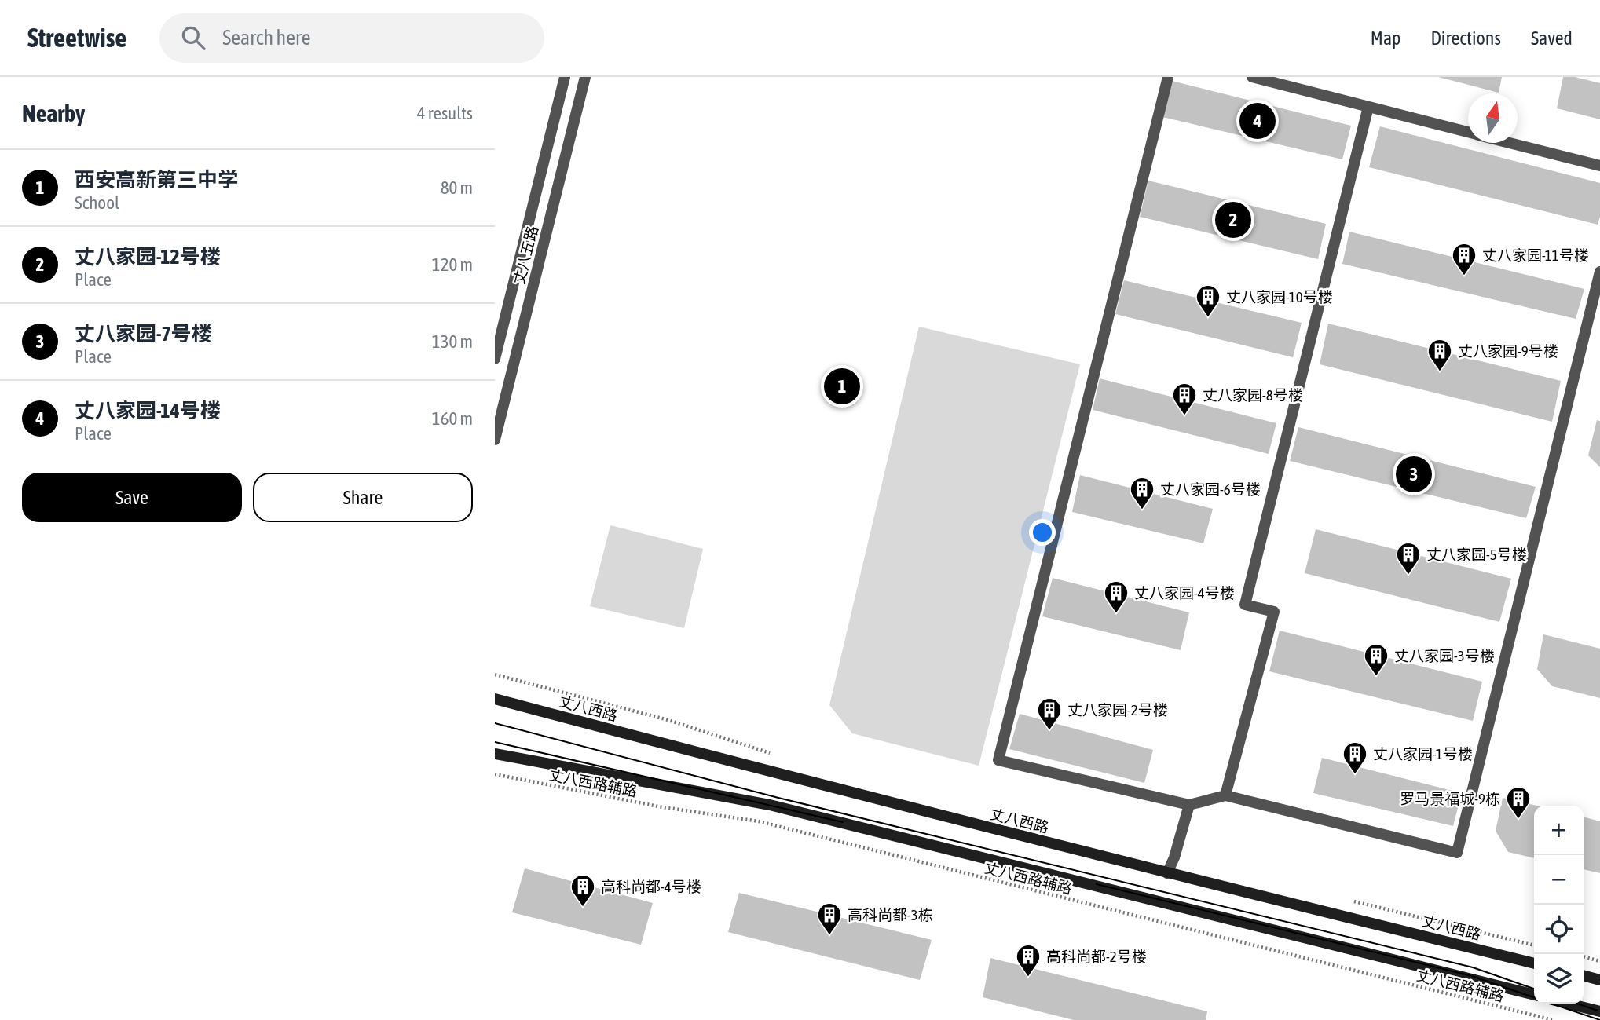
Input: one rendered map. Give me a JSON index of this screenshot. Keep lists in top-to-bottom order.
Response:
{
  "streets": {
    "main road": ["丈八西路"],
    "street": ["丈八五路"],
    "path": ["丈八西路辅路"]
  },
  "places": {
    "building": [
      "丈八家园-11号楼",
      "丈八家园-10号楼",
      "丈八家园-9号楼",
      "丈八家园-8号楼",
      "丈八家园-6号楼",
      "丈八家园-5号楼",
      "丈八家园-4号楼",
      "丈八家园-3号楼",
      "丈八家园-2号楼",
      "丈八家园-1号楼",
      "罗马景福城-9栋",
      "高科尚都-4号楼",
      "高科尚都-3栋",
      "高科尚都-2号楼"
    ]
  },
  "north": "top",
  "page": {
    "header": "Streetwise",
    "search": "Search here",
    "nav": ["Map", "Directions", "Saved"],
    "heading": ["Nearby", "4 results"],
    "pins": [
      "4",
      "2",
      "1",
      "3"
    ],
    "list": [
      {
        "mark": "1",
        "name": "西安高新第三中学",
        "note": "School",
        "value": "80 m"
      },
      {
        "mark": "2",
        "name": "丈八家园-12号楼",
        "note": "Place",
        "value": "120 m"
      },
      {
        "mark": "3",
        "name": "丈八家园-7号楼",
        "note": "Place",
        "value": "130 m"
      },
      {
        "mark": "4",
        "name": "丈八家园-14号楼",
        "note": "Place",
        "value": "160 m"
      }
    ],
    "buttons": ["Save", "Share"],
    "map_buttons": ["+", "−"]
  }
}
